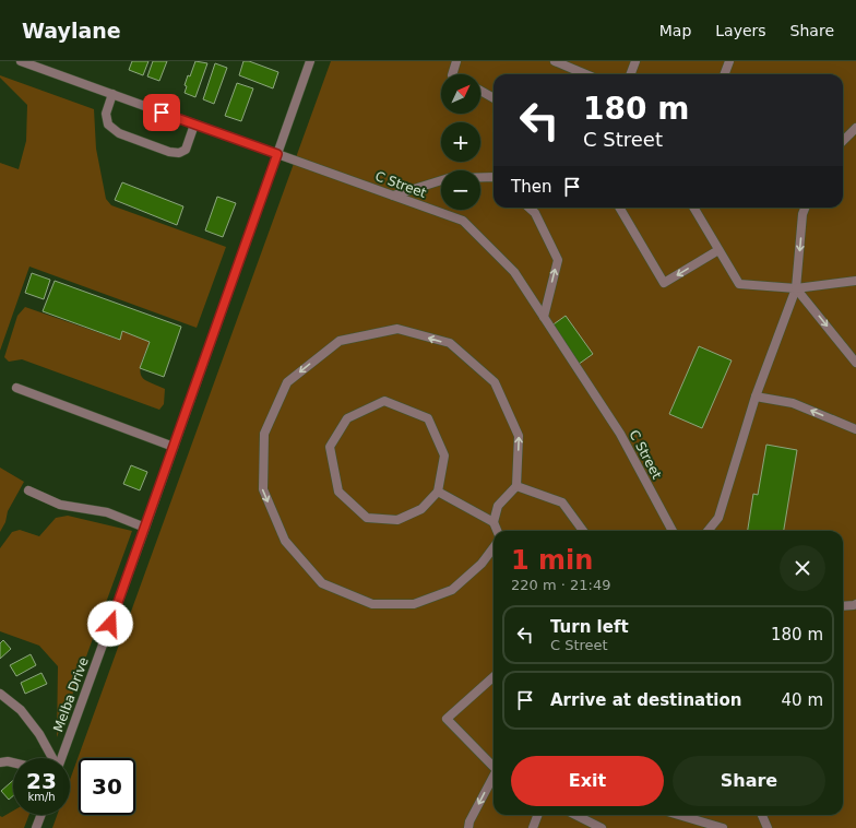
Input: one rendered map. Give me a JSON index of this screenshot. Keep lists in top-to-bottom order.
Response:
{
  "streets": {
    "street": ["C Street", "Melba Drive"]
  },
  "crossings": [
    ["C Street", "Melba Drive"]
  ],
  "north": "top right",
  "page": {
    "header": "Waylane",
    "nav": ["Map", "Layers", "Share"],
    "map_buttons": ["+", "−"],
    "turn": ["180 m", "C Street"],
    "then": "Then",
    "heading": ["1 min", "220 m · 21:49"],
    "list": [
      {
        "name": "Turn left",
        "note": "C Street",
        "value": "180 m"
      },
      {
        "name": "Arrive at destination",
        "value": "40 m"
      }
    ],
    "buttons": ["Exit", "Share"],
    "speed": "23 km/h",
    "limit": "30"
  }
}
